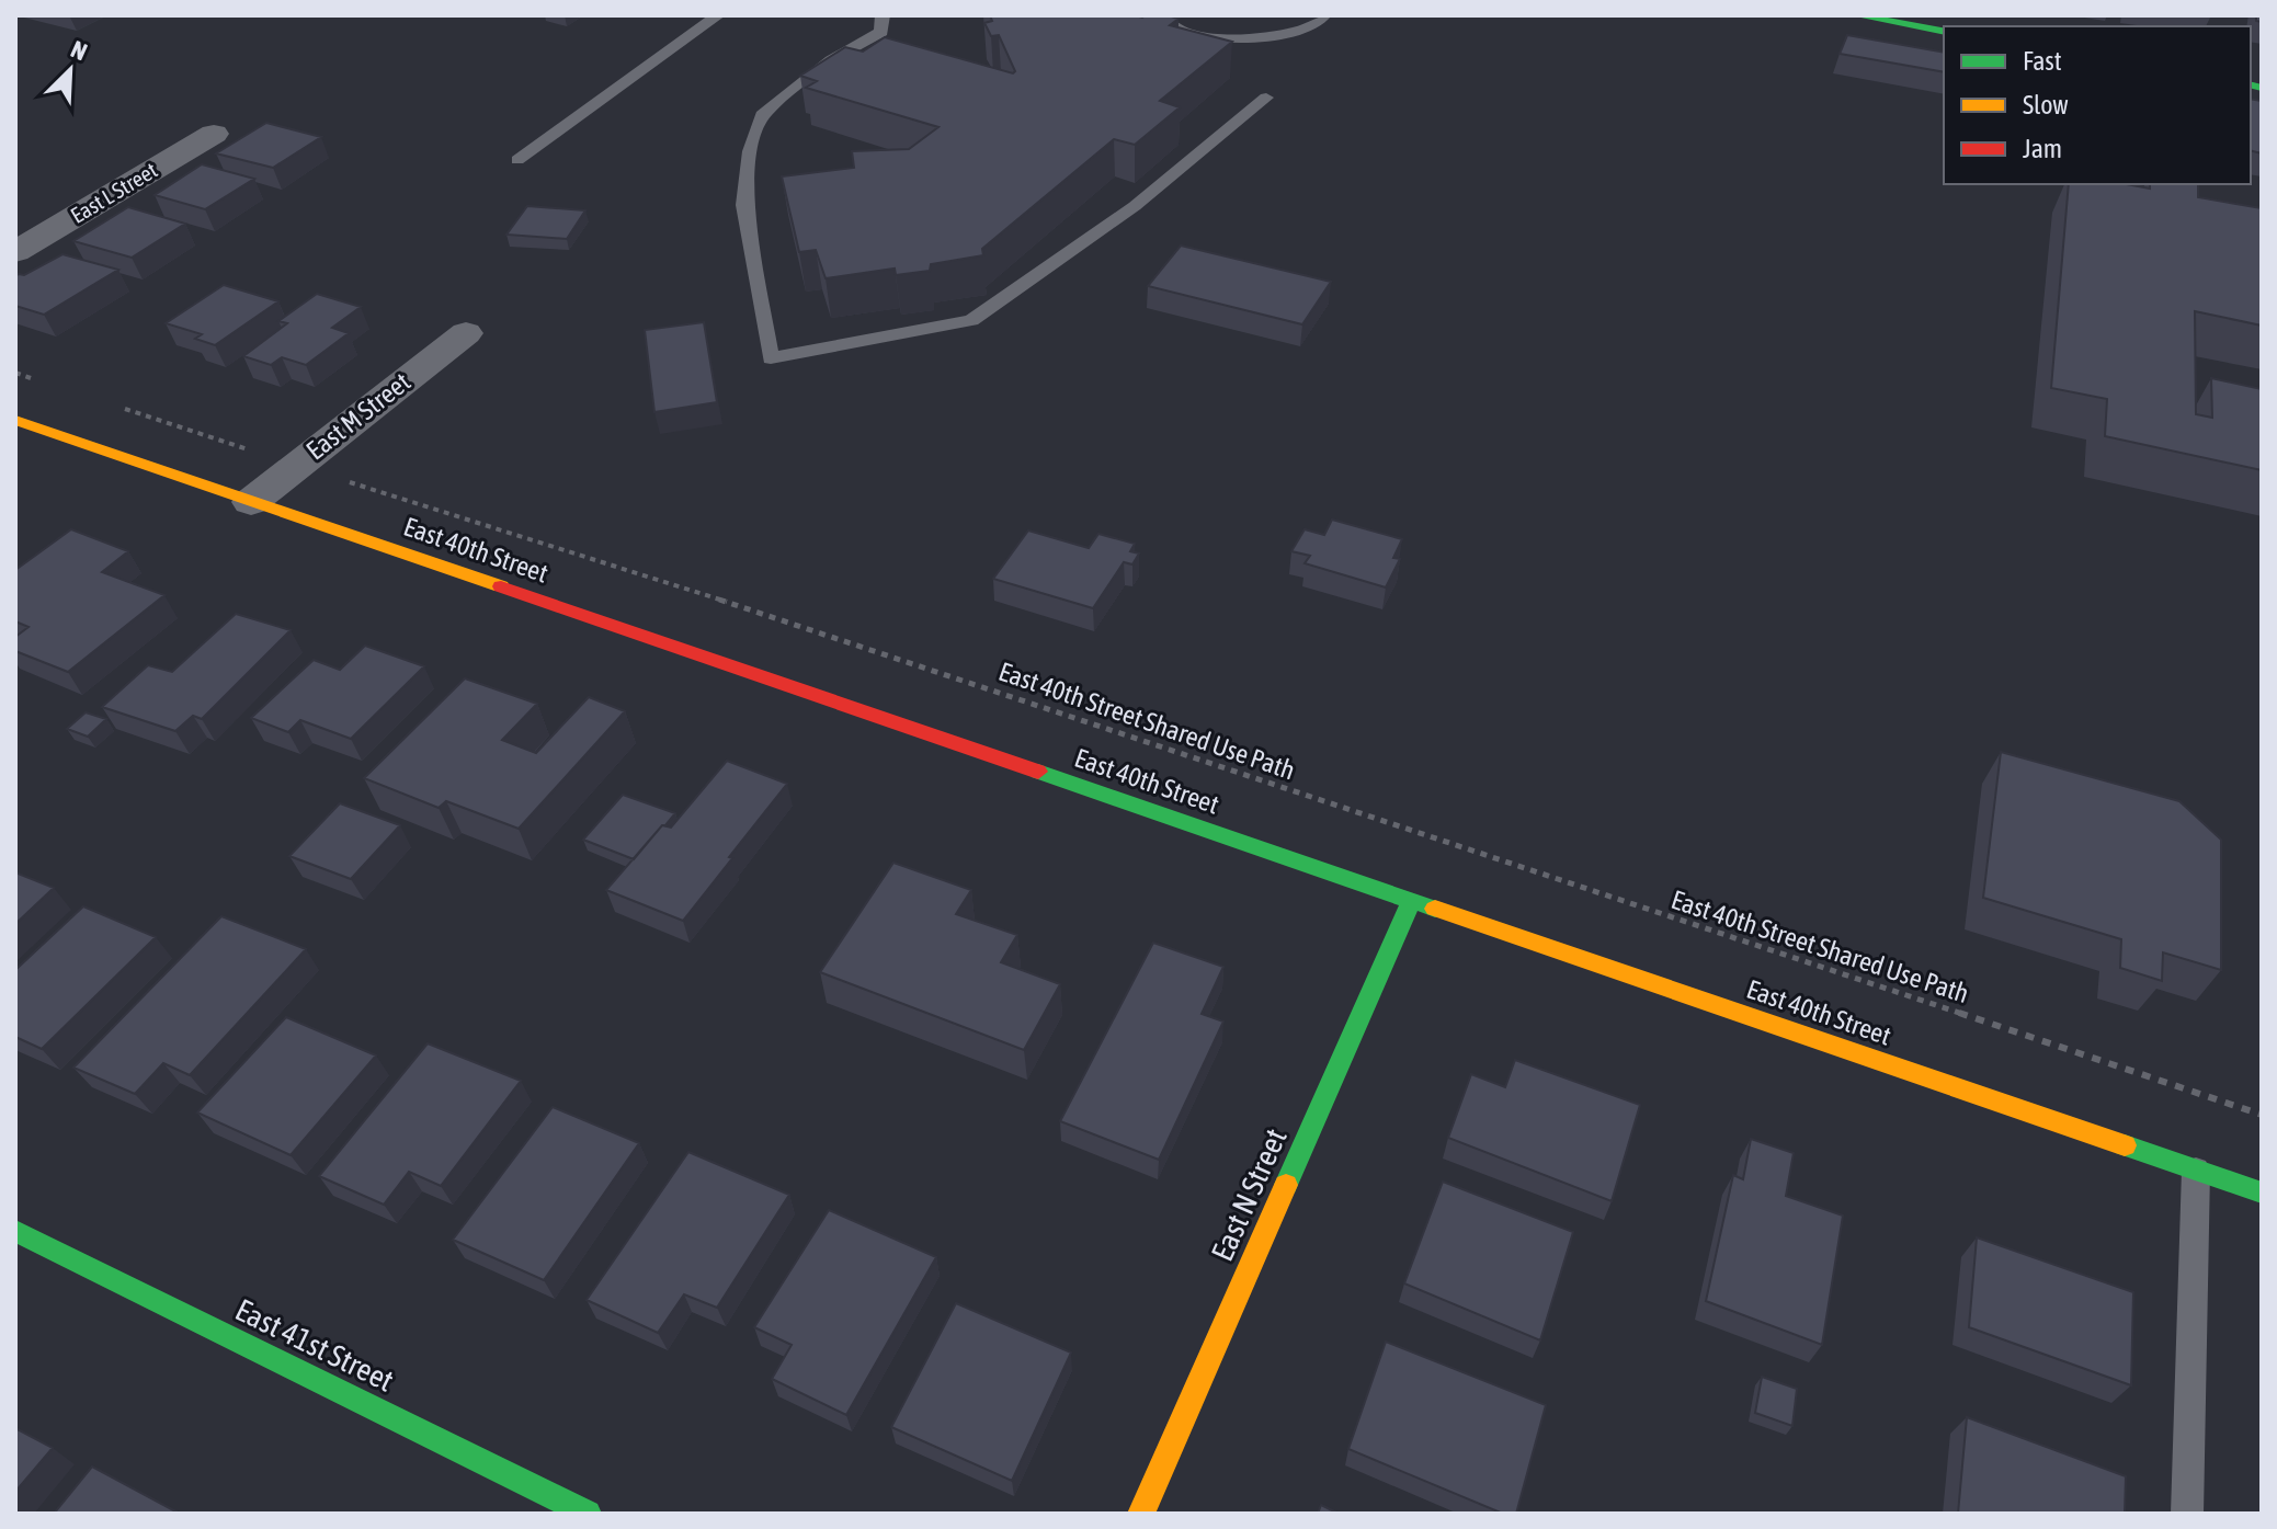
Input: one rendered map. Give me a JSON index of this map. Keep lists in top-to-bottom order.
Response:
{
  "streets": {
    "street": [
      "East L Street",
      "East M Street",
      "East 40th Street",
      "East N Street",
      "East 41st Street"
    ],
    "path": ["East 40th Street Shared Use Path"]
  },
  "crossings": [
    ["East M Street", "East 40th Street"],
    ["East M Street", "East 40th Street Shared Use Path"],
    ["East 40th Street", "East N Street"]
  ],
  "legend": ["Fast", "Slow", "Jam"],
  "north": "top right"
}
